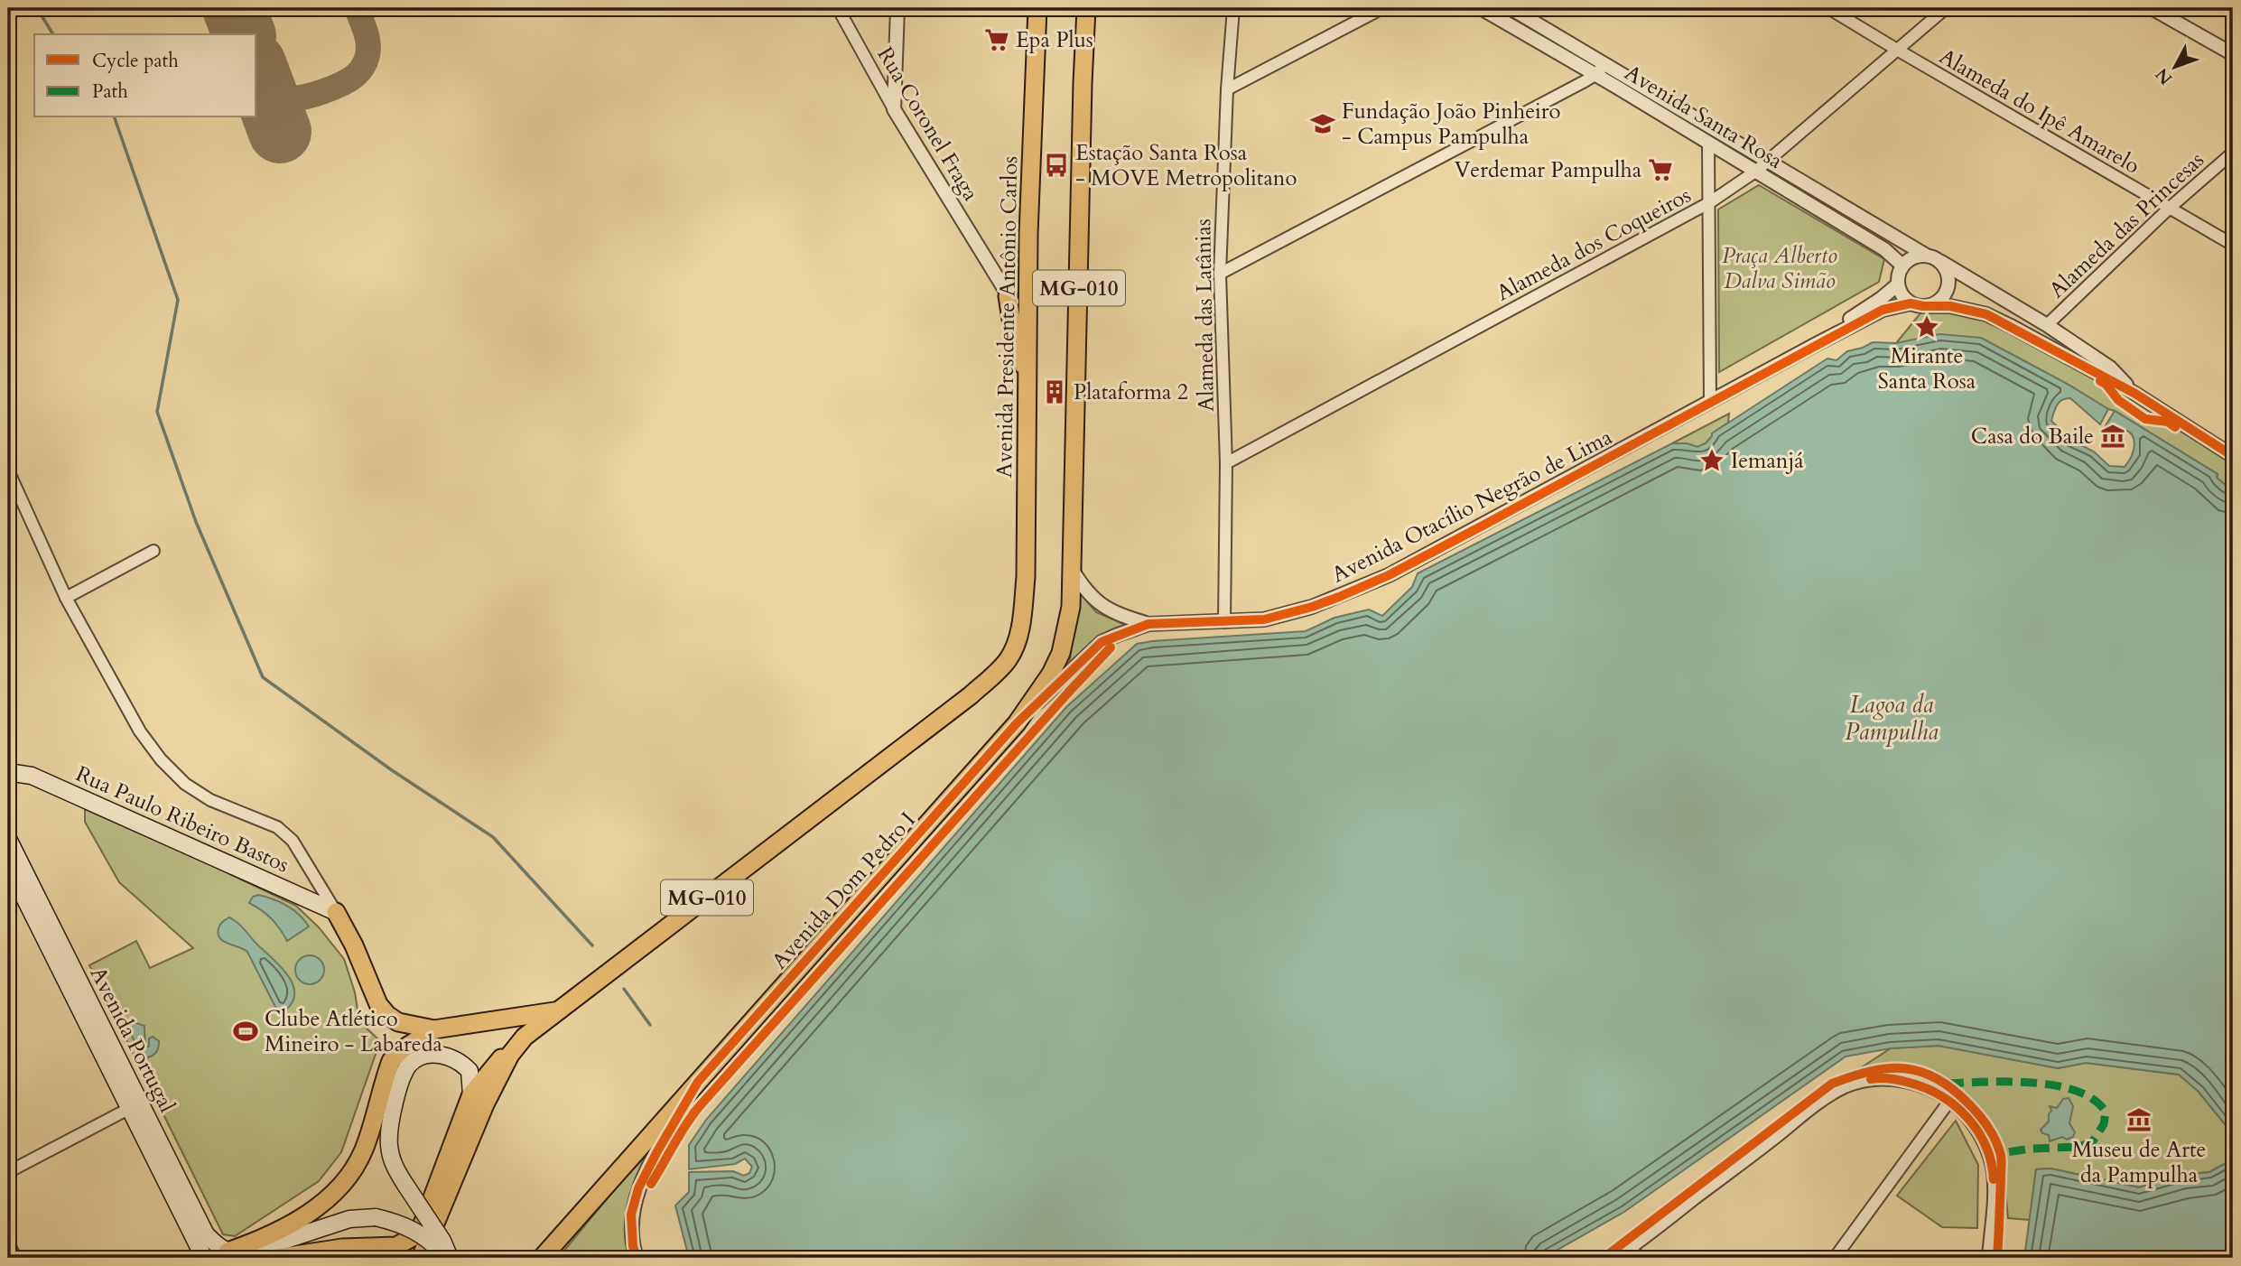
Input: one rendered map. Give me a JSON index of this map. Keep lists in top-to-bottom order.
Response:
{
  "streets": {
    "highway": ["MG-010", "Avenida Presidente Antônio Carlos", "Avenida Dom Pedro I"],
    "main road": ["Rua Paulo Ribeiro Bastos", "Avenida Portugal"],
    "street": [
      "Alameda do Ipê Amarelo",
      "Avenida Santa Rosa",
      "Rua Coronel Fraga",
      "Alameda das Princesas",
      "Alameda dos Coqueiros",
      "Alameda das Latânias",
      "Avenida Otacílio Negrão de Lima"
    ]
  },
  "crossings": [
    ["Alameda do Ipê Amarelo", "Alameda das Princesas"],
    ["Alameda do Ipê Amarelo", "Alameda dos Coqueiros"],
    ["Avenida Santa Rosa", "Alameda dos Coqueiros"],
    ["Avenida Santa Rosa", "Avenida Otacílio Negrão de Lima"],
    ["Rua Coronel Fraga", "Avenida Presidente Antônio Carlos"],
    ["Alameda dos Coqueiros", "Alameda das Latânias"],
    ["MG-010", "Avenida Presidente Antônio Carlos"],
    ["MG-010", "Avenida Otacílio Negrão de Lima"],
    ["MG-010", "Avenida Dom Pedro I"],
    ["Alameda das Latânias", "Avenida Otacílio Negrão de Lima"],
    ["Avenida Otacílio Negrão de Lima", "Avenida Dom Pedro I"]
  ],
  "water": ["Lagoa da Pampulha"],
  "parks": ["Praça Alberto Dalva Simão"],
  "places": {
    "supermarket": ["Epa Plus", "Verdemar Pampulha"],
    "school or university": ["Fundação João Pinheiro - Campus Pampulha"],
    "bus stop": ["Estação Santa Rosa - MOVE Metropolitano"],
    "place": ["Mirante Santa Rosa", "Iemanjá"],
    "building": ["Plataforma 2"],
    "museum": ["Casa do Baile", "Museu de Arte da Pampulha"],
    "sports": ["Clube Atlético Mineiro - Labareda"]
  },
  "legend": ["Cycle path", "Path"],
  "north": "bottom left"
}
